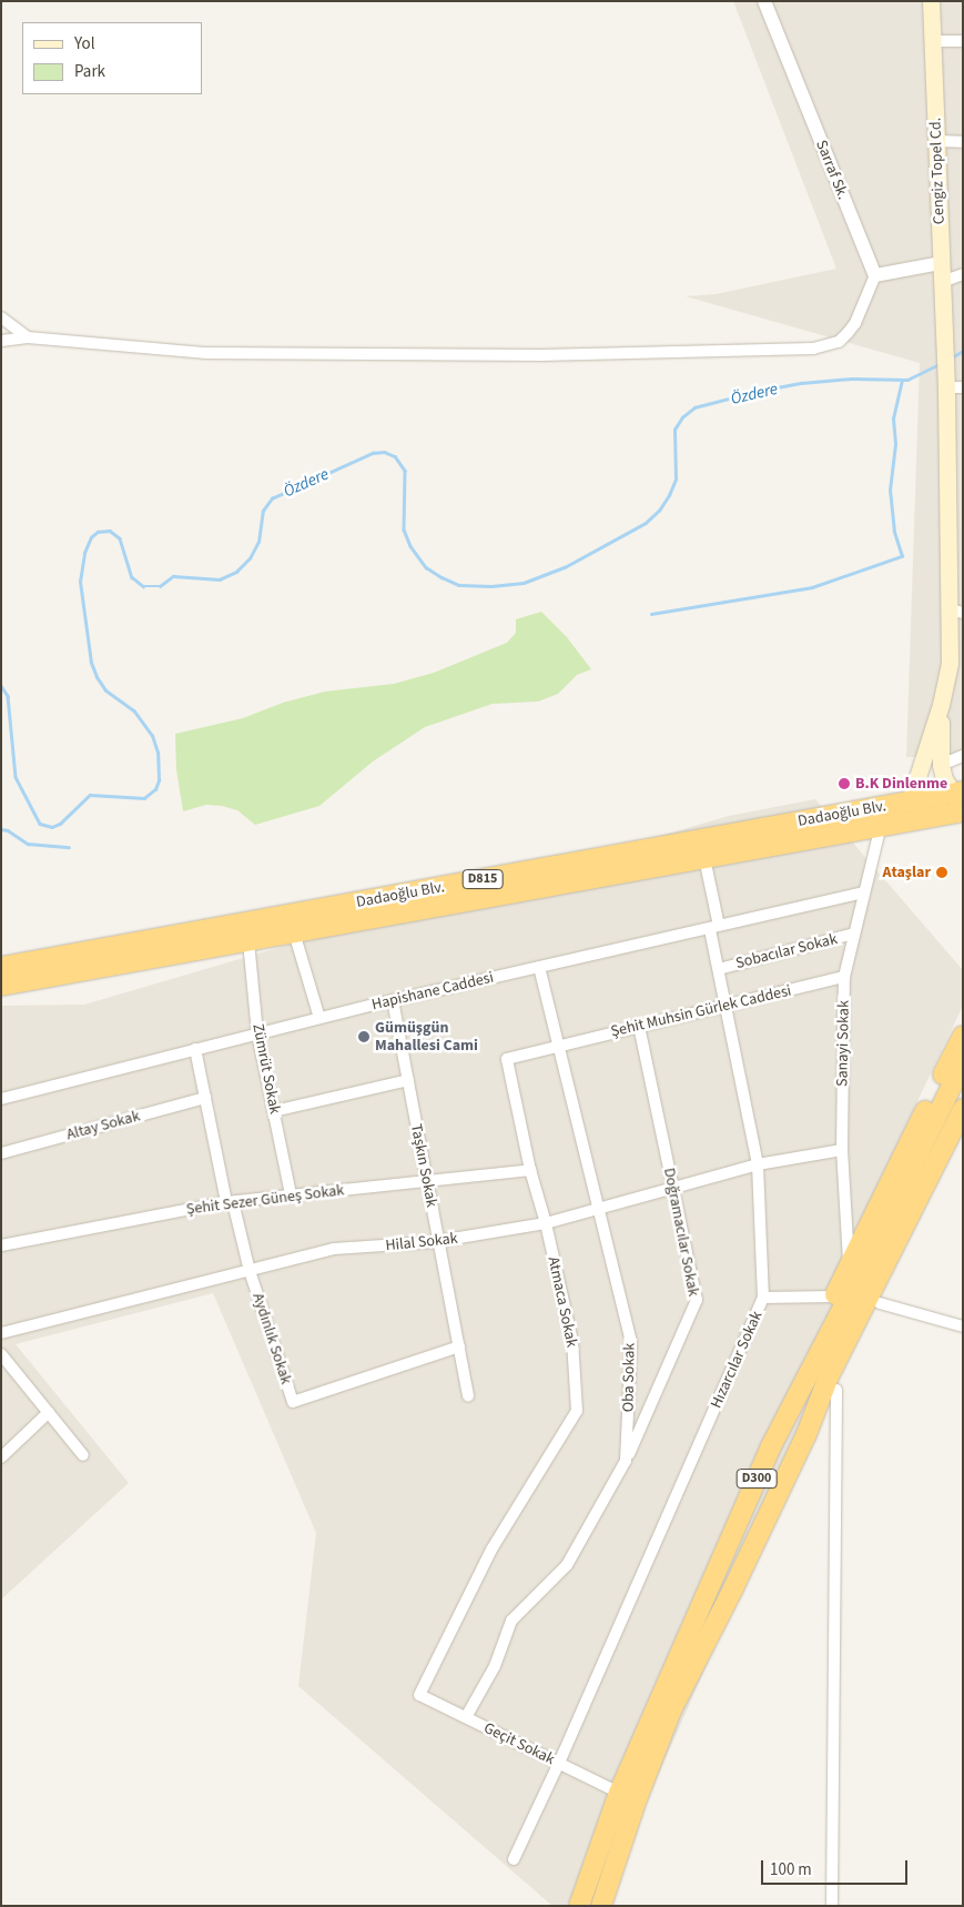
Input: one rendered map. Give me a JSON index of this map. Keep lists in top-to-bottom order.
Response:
{
  "streets": {
    "highway": ["Dadaoğlu Blv.", "D815", "D300"],
    "main road": ["Cengiz Topel Cd."],
    "street": [
      "Sarraf Sk.",
      "Sobacılar Sokak",
      "Hapishane Caddesi",
      "Şehit Muhsin Gürlek Caddesi",
      "Sanayi Sokak",
      "Zümrüt Sokak",
      "Altay Sokak",
      "Taşkın Sokak",
      "Şehit Sezer Güneş Sokak",
      "Doğramacılar Sokak",
      "Hilal Sokak",
      "Atmaca Sokak",
      "Aydınlık Sokak",
      "Hızarcılar Sokak",
      "Oba Sokak",
      "Geçit Sokak"
    ]
  },
  "crossings": [
    ["Dadaoğlu Blv.", "Sanayi Sokak"],
    ["Dadaoğlu Blv.", "Zümrüt Sokak"],
    ["Dadaoğlu Blv.", "Hızarcılar Sokak"],
    ["Sobacılar Sokak", "Sanayi Sokak"],
    ["Sobacılar Sokak", "Hızarcılar Sokak"],
    ["Hapishane Caddesi", "Sanayi Sokak"],
    ["Hapishane Caddesi", "Zümrüt Sokak"],
    ["Hapishane Caddesi", "Taşkın Sokak"],
    ["Hapishane Caddesi", "Aydınlık Sokak"],
    ["Hapishane Caddesi", "Hızarcılar Sokak"],
    ["Hapishane Caddesi", "Oba Sokak"],
    ["Şehit Muhsin Gürlek Caddesi", "Sanayi Sokak"],
    ["Şehit Muhsin Gürlek Caddesi", "Doğramacılar Sokak"],
    ["Şehit Muhsin Gürlek Caddesi", "Atmaca Sokak"],
    ["Şehit Muhsin Gürlek Caddesi", "Hızarcılar Sokak"],
    ["Şehit Muhsin Gürlek Caddesi", "Oba Sokak"],
    ["Sanayi Sokak", "Hilal Sokak"],
    ["Zümrüt Sokak", "Şehit Sezer Güneş Sokak"],
    ["Altay Sokak", "Aydınlık Sokak"],
    ["Taşkın Sokak", "Şehit Sezer Güneş Sokak"],
    ["Taşkın Sokak", "Hilal Sokak"],
    ["Taşkın Sokak", "Aydınlık Sokak"],
    ["Şehit Sezer Güneş Sokak", "Atmaca Sokak"],
    ["Şehit Sezer Güneş Sokak", "Aydınlık Sokak"],
    ["Doğramacılar Sokak", "Hilal Sokak"],
    ["Doğramacılar Sokak", "Oba Sokak"],
    ["Hilal Sokak", "Atmaca Sokak"],
    ["Hilal Sokak", "Aydınlık Sokak"],
    ["Hilal Sokak", "Hızarcılar Sokak"],
    ["Hilal Sokak", "Oba Sokak"],
    ["Atmaca Sokak", "Oba Sokak"],
    ["Atmaca Sokak", "Geçit Sokak"],
    ["Hızarcılar Sokak", "Geçit Sokak"],
    ["Oba Sokak", "Geçit Sokak"],
    ["D300", "Geçit Sokak"]
  ],
  "water": ["Özdere"],
  "places": ["B.K Dinlenme", "Ataşlar", "Gümüşgün Mahallesi Cami"],
  "legend": ["Yol", "Park"],
  "scale_bar": "100 m"
}
